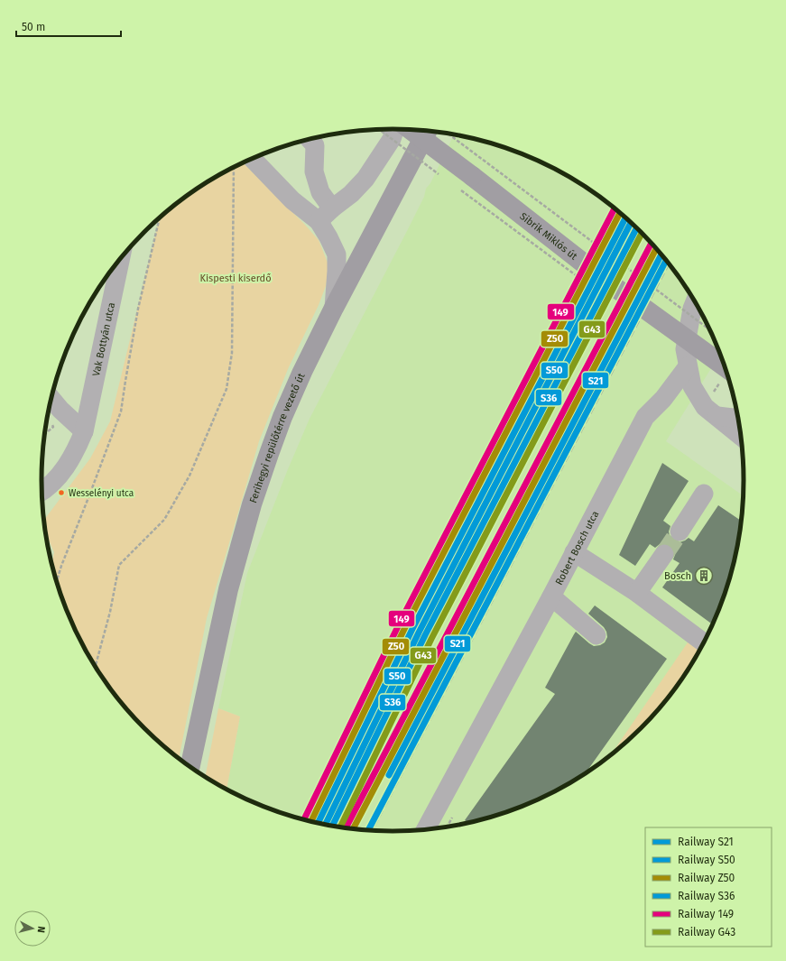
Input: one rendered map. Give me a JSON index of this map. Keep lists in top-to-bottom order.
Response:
{
  "streets": {
    "main road": ["Sibrik Miklós út", "Ferihegyi repülőtérre vezető út"],
    "street": ["Vak Bottyán utca", "Robert Bosch utca"]
  },
  "parks": ["Kispesti kiserdő"],
  "places": {
    "other": ["Wesselényi utca"],
    "building": ["Bosch"]
  },
  "lines": [
    "rail line 149",
    "rail line Z50",
    "rail line S21",
    "rail line S50",
    "rail line S36",
    "rail line G43"
  ],
  "legend": [
    "Railway S21",
    "Railway S50",
    "Railway Z50",
    "Railway S36",
    "Railway 149",
    "Railway G43"
  ],
  "scale_bar": "50 m",
  "north": "right"
}
